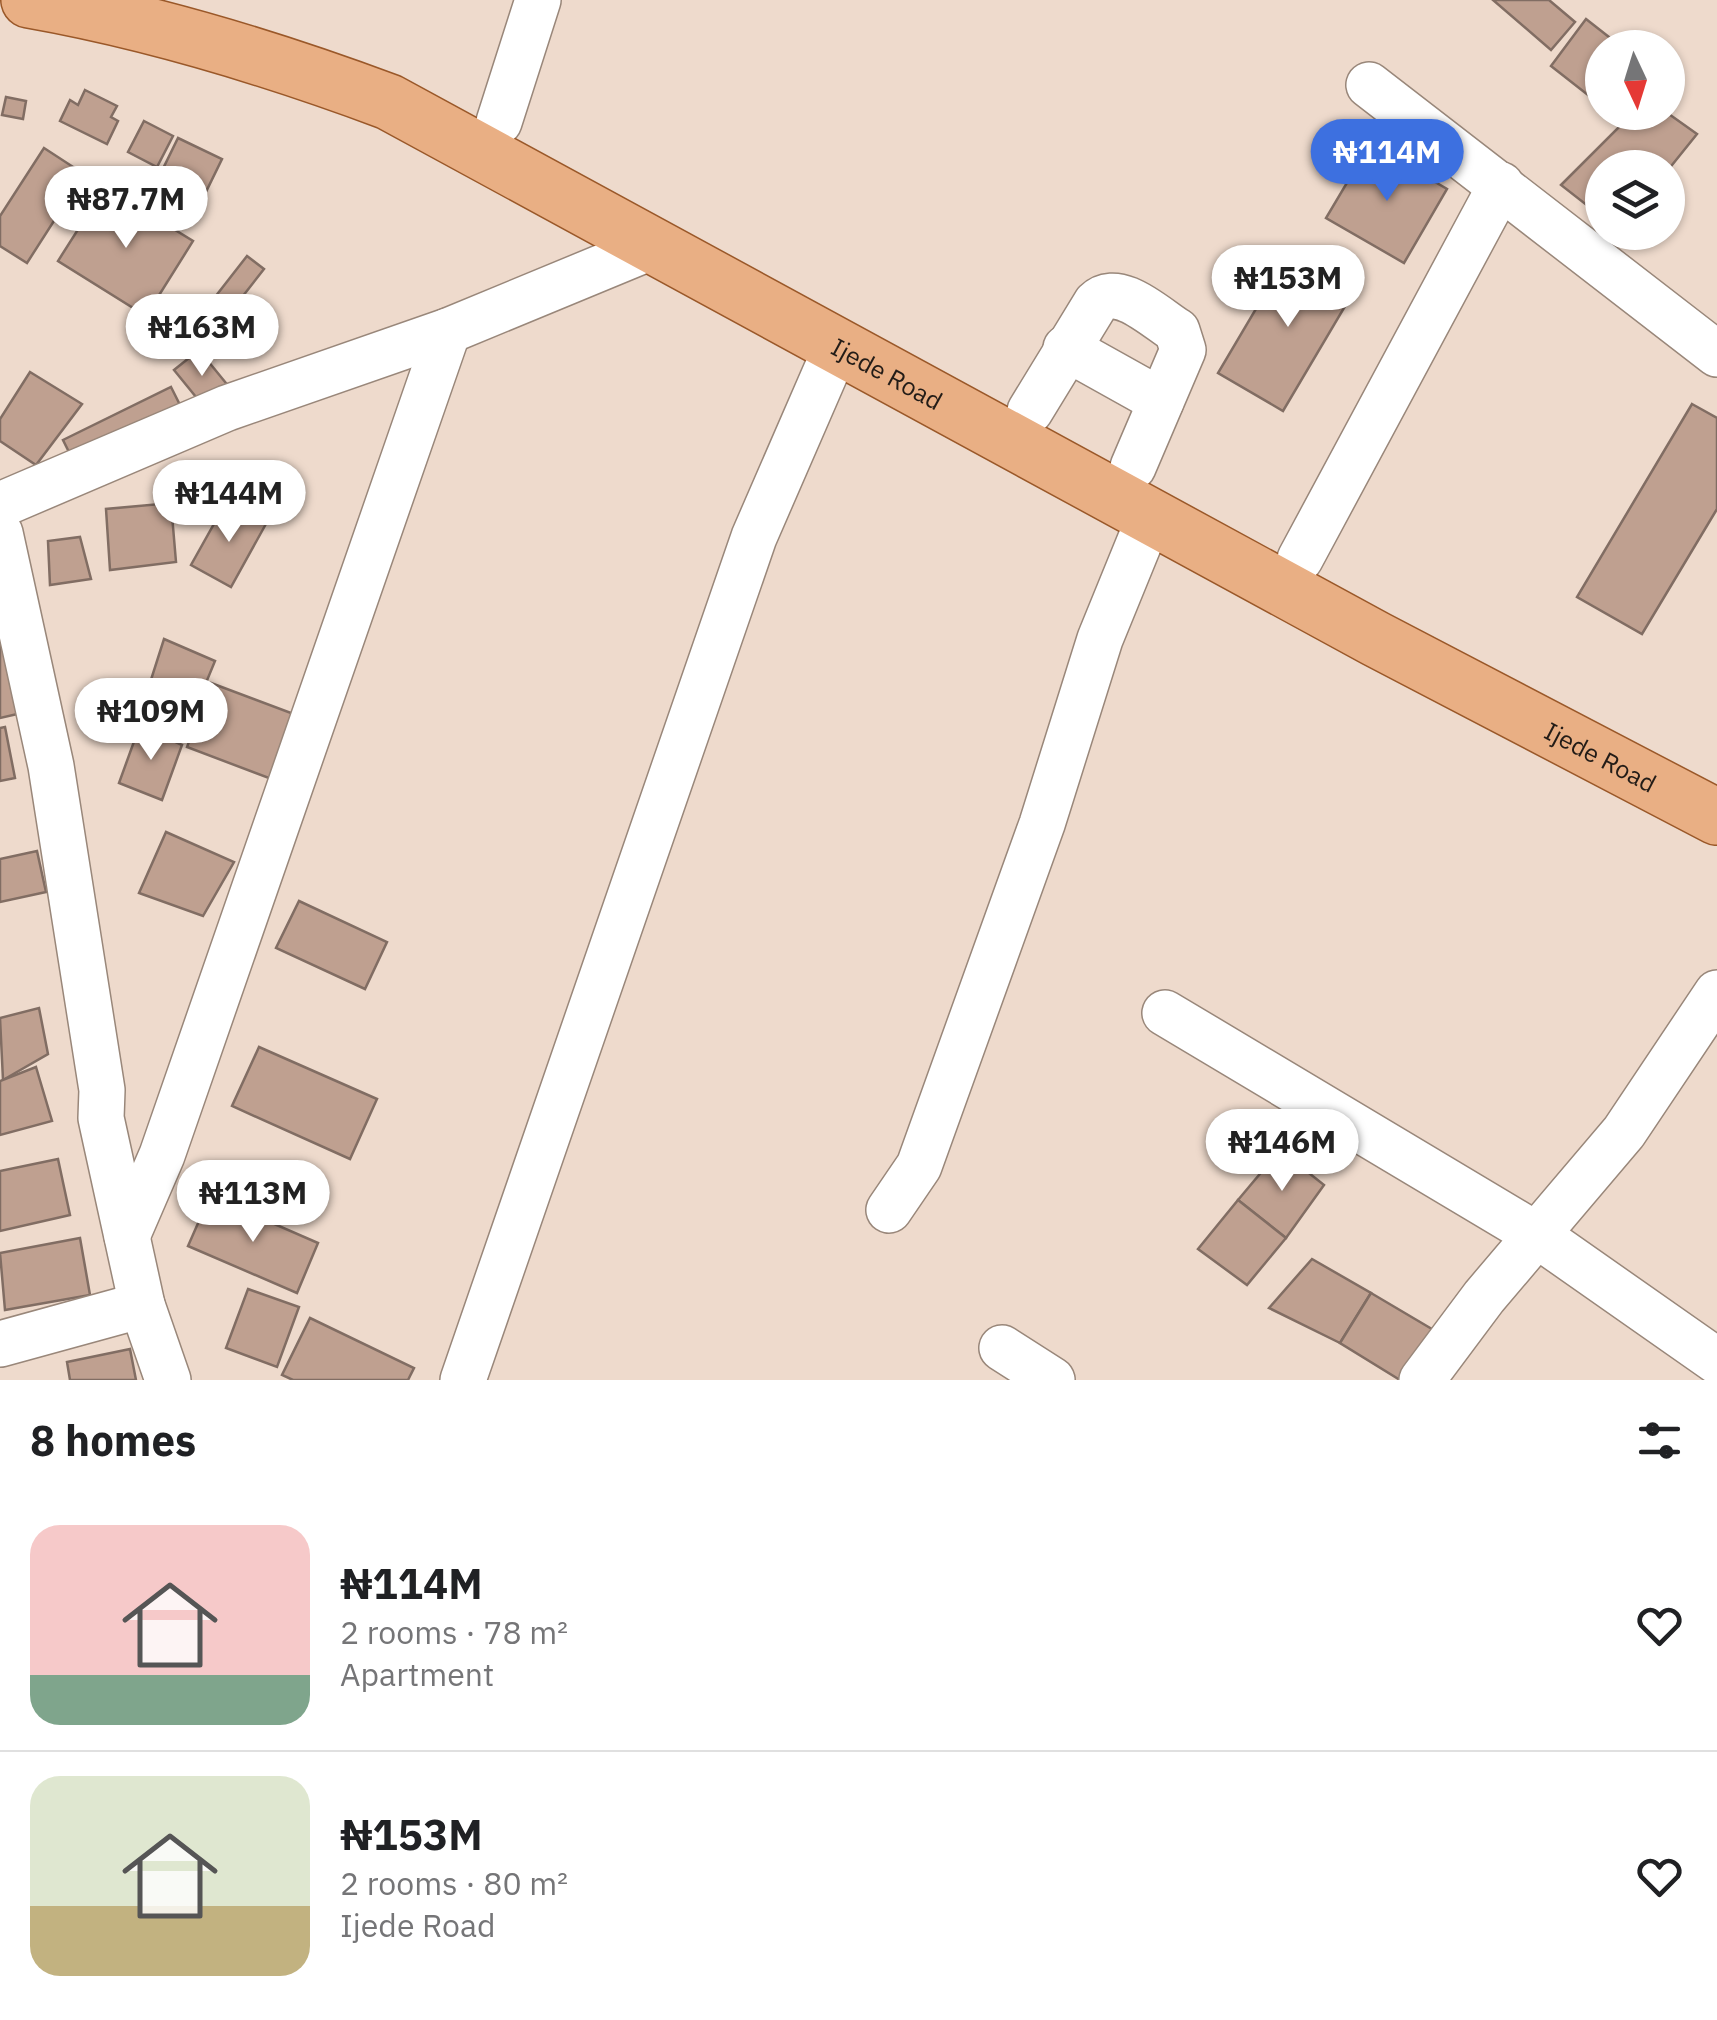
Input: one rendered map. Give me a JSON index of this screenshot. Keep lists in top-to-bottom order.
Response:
{
  "streets": {
    "main road": ["Ijede Road"]
  },
  "north": "bottom",
  "page": {
    "price": [
      "₦114M",
      "₦87.7M",
      "₦153M",
      "₦163M",
      "₦144M",
      "₦109M",
      "₦146M",
      "₦113M"
    ],
    "heading": "8 homes",
    "list": [
      {
        "name": "₦114M",
        "note": "2 rooms · 78 m² · Apartment"
      },
      {
        "name": "₦153M",
        "note": "2 rooms · 80 m² · Ijede Road"
      }
    ]
  }
}
